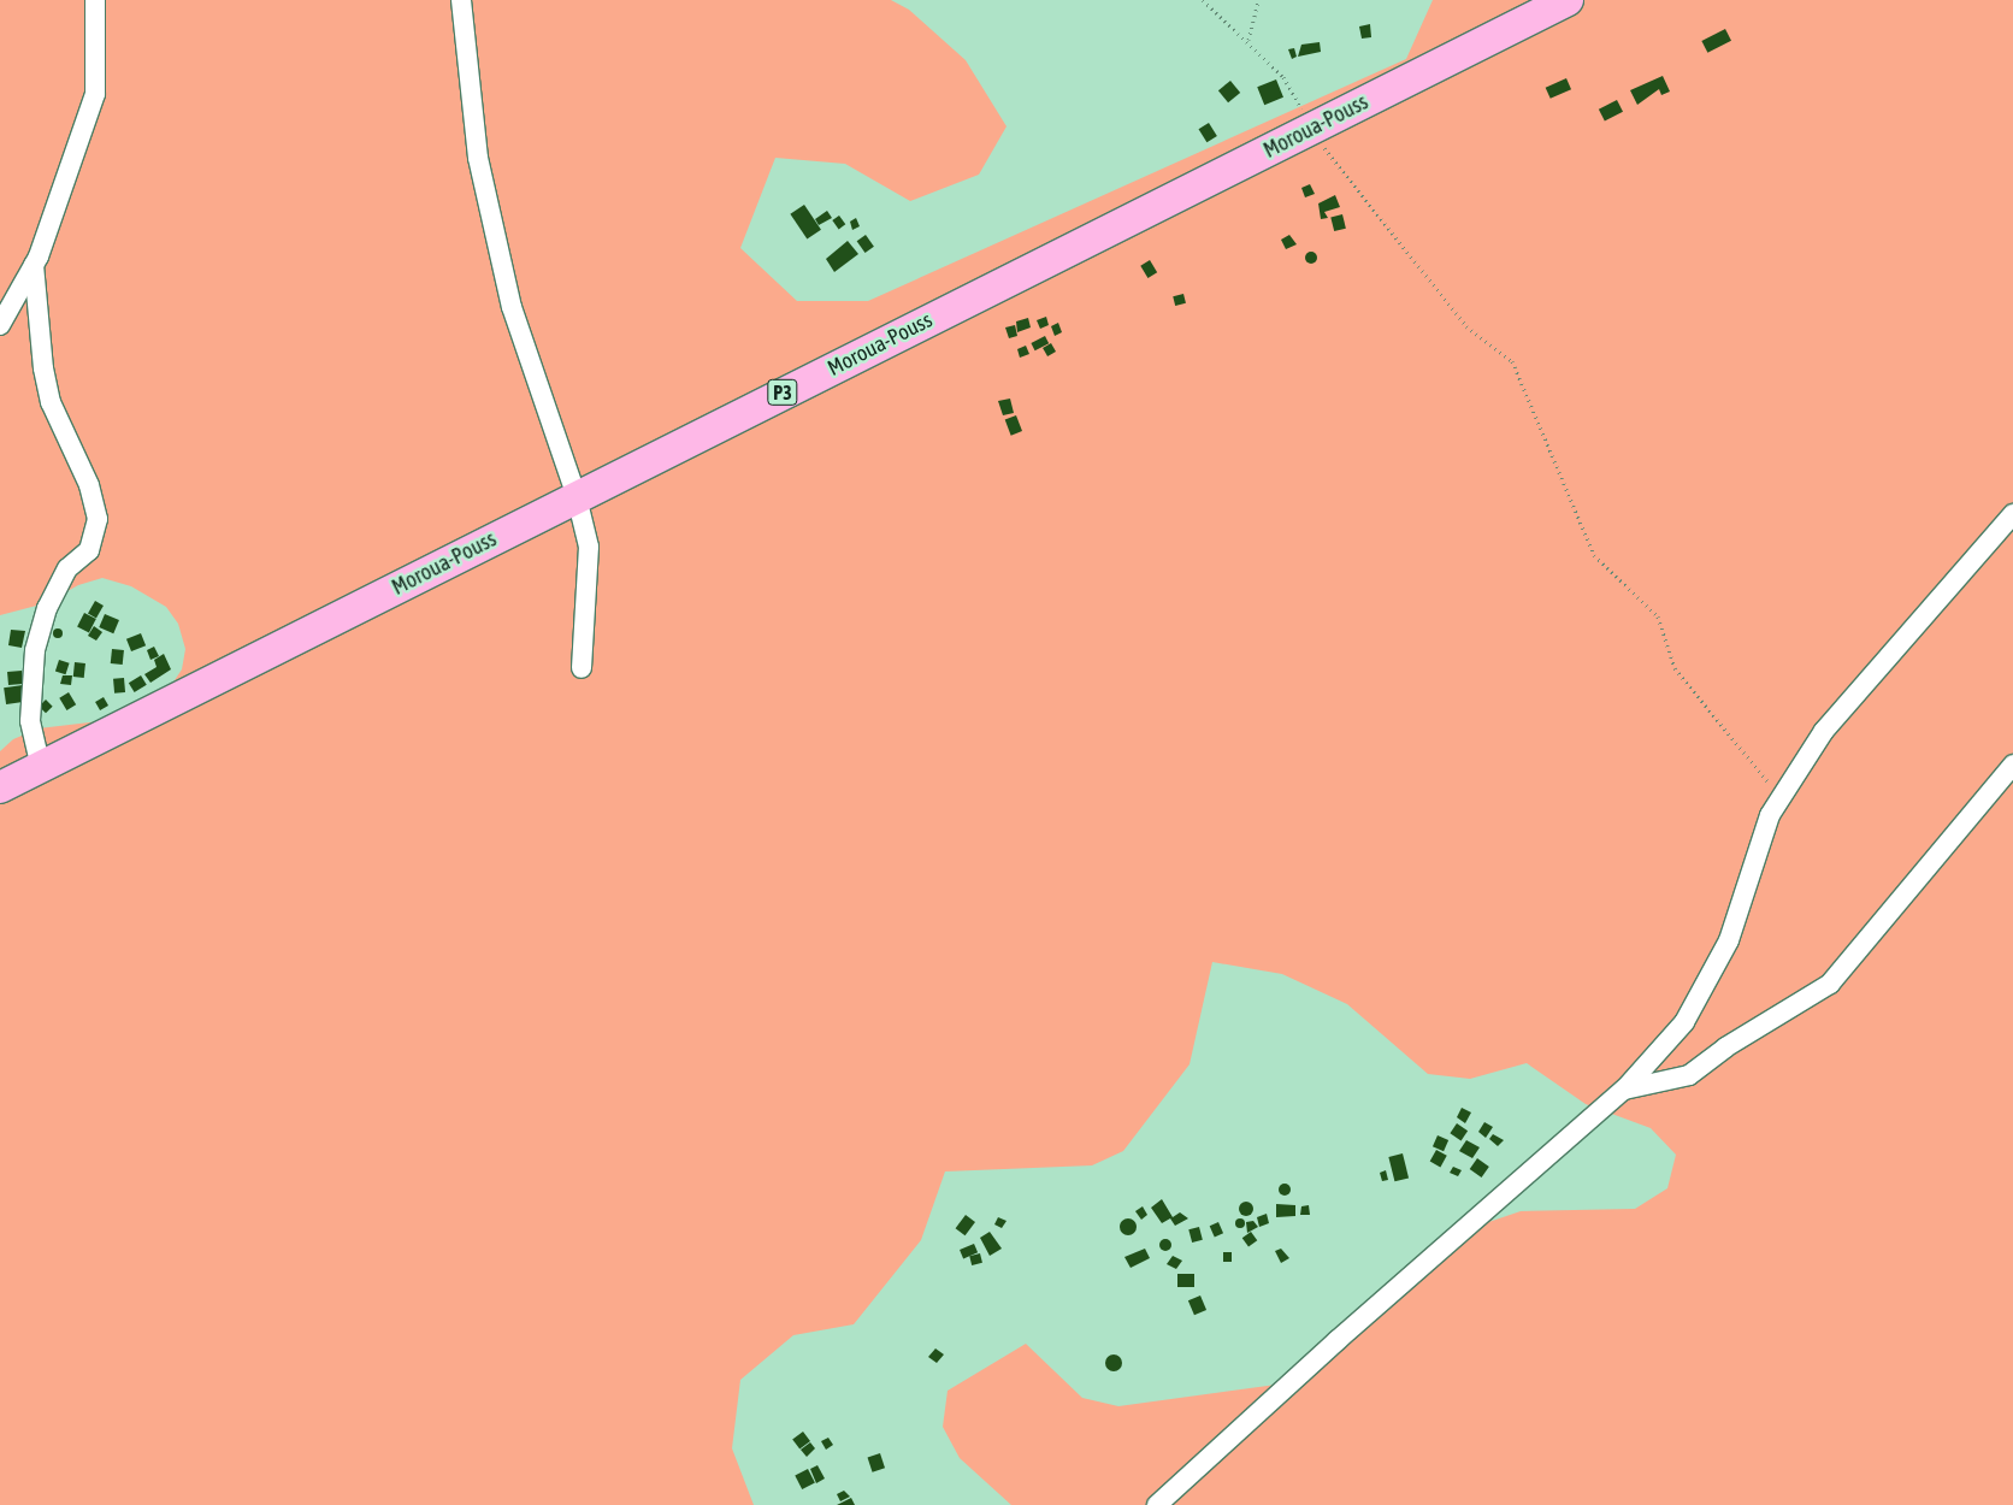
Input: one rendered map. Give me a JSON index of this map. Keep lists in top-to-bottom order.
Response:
{
  "streets": {
    "main road": ["Moroua-Pouss", "P3"]
  }
}
